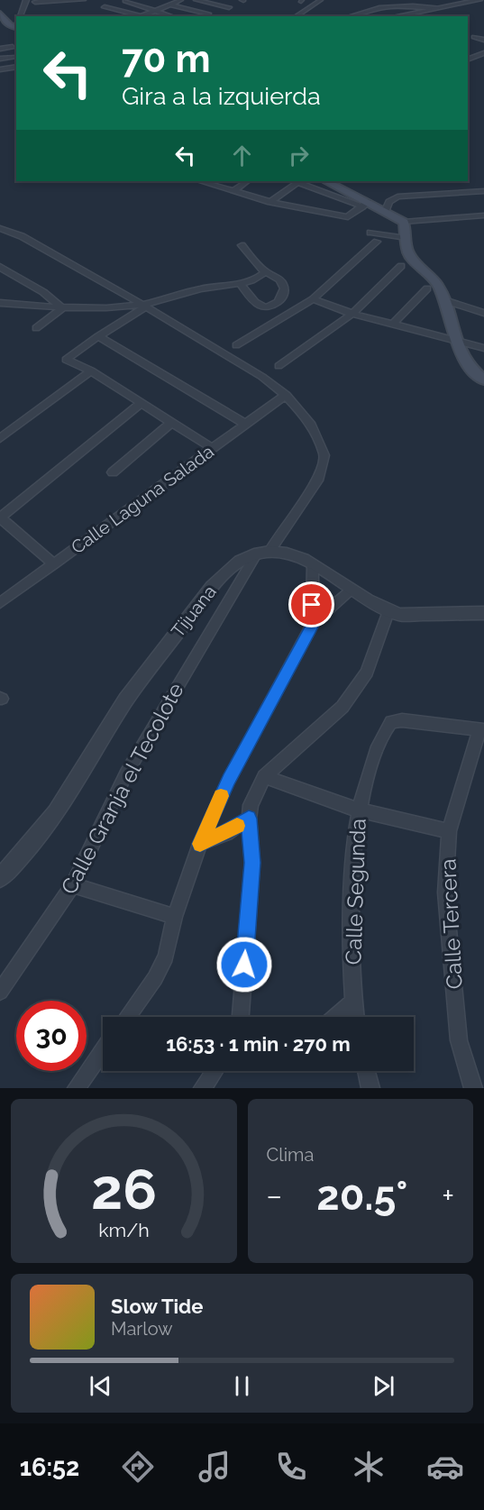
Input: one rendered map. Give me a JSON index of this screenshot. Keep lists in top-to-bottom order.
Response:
{
  "streets": {
    "street": [
      "Calle Laguna Salada",
      "Tijuana",
      "Calle Granja el Tecolote",
      "Calle Segunda",
      "Calle Tercera"
    ]
  },
  "crossings": [
    ["Calle Laguna Salada", "Calle Granja el Tecolote"],
    ["Tijuana", "Calle Granja el Tecolote"],
    ["Calle Segunda", "Calle Tercera"]
  ],
  "page": {
    "turn": ["70 m", "Gira a la izquierda"],
    "limit": "30",
    "trip": "16:53 · 1 min · 270 m",
    "tile": "Clima",
    "heat": ["−", "20.5°", "+"],
    "song": ["Slow Tide", "Marlow"],
    "tabs": "16:52",
    "gauge": ["26", "km/h"]
  }
}
